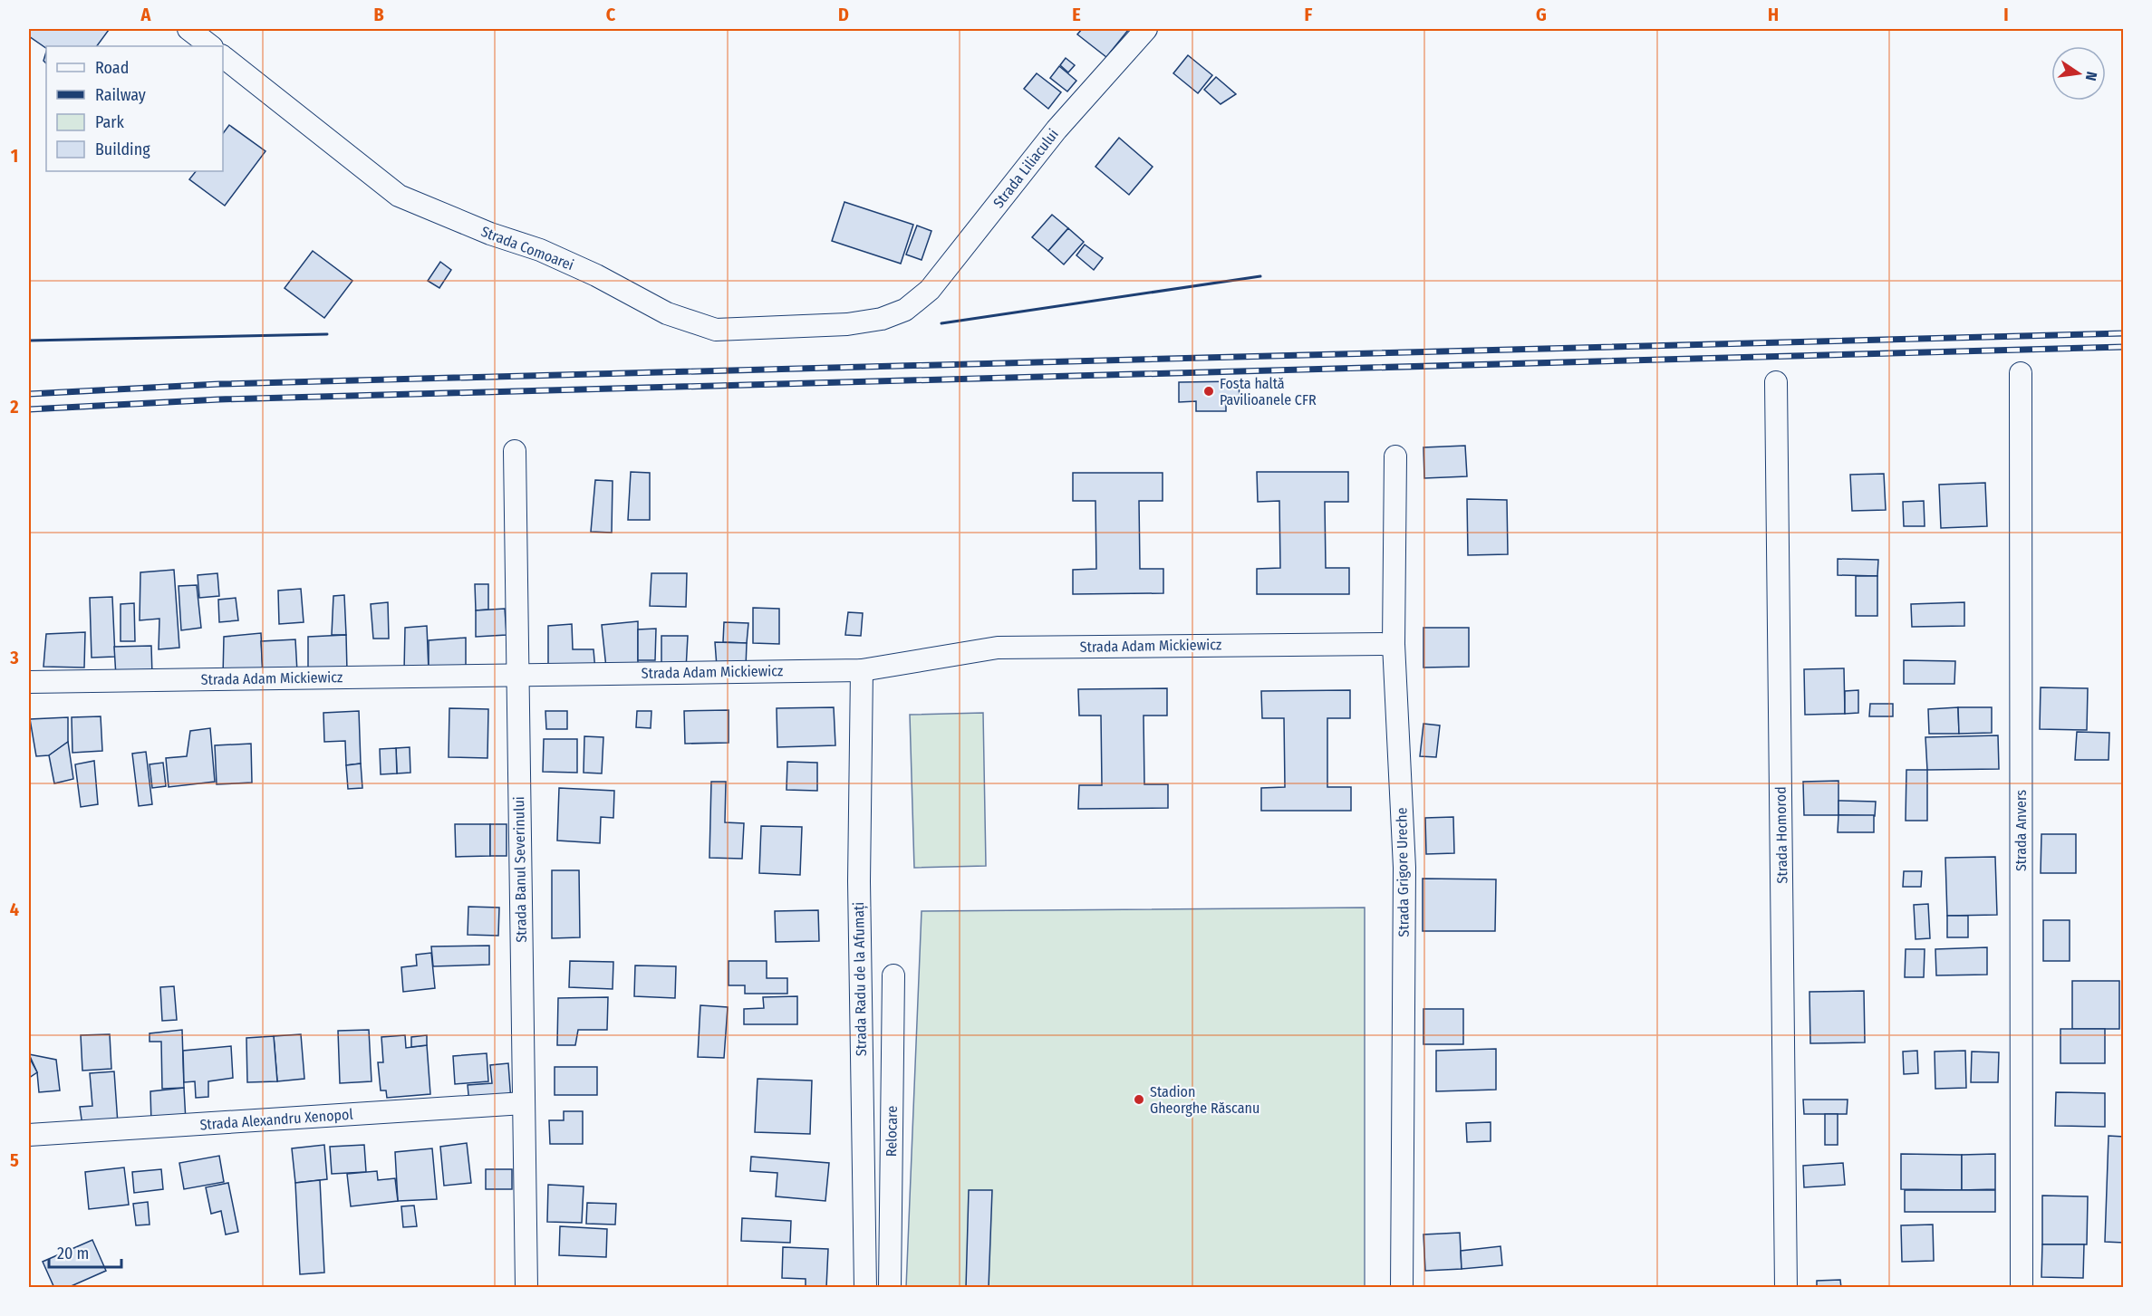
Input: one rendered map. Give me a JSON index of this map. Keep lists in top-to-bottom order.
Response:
{
  "streets": {
    "street": [
      "Strada Liliacului",
      "Strada Comoarei",
      "Strada Adam Mickiewicz",
      "Strada Anvers",
      "Strada Homorod",
      "Strada Banul Severinului",
      "Strada Grigore Ureche",
      "Strada Radu de la Afumați",
      "Strada Alexandru Xenopol",
      "Relocare"
    ]
  },
  "crossings": [
    ["Strada Liliacului", "Strada Comoarei"],
    ["Strada Adam Mickiewicz", "Strada Banul Severinului"],
    ["Strada Adam Mickiewicz", "Strada Grigore Ureche"],
    ["Strada Adam Mickiewicz", "Strada Radu de la Afumați"],
    ["Strada Banul Severinului", "Strada Alexandru Xenopol"]
  ],
  "places": ["Fosta haltă Pavilioanele CFR", "Stadion Gheorghe Răscanu"],
  "legend": [
    "Road",
    "Railway",
    "Park",
    "Building"
  ],
  "scale_bar": "20 m",
  "north": "right",
  "grid": {
    "columns": [
      "A",
      "B",
      "C",
      "D",
      "E",
      "F",
      "G",
      "H",
      "I"
    ],
    "rows": [
      "1",
      "2",
      "3",
      "4",
      "5"
    ]
  }
}
